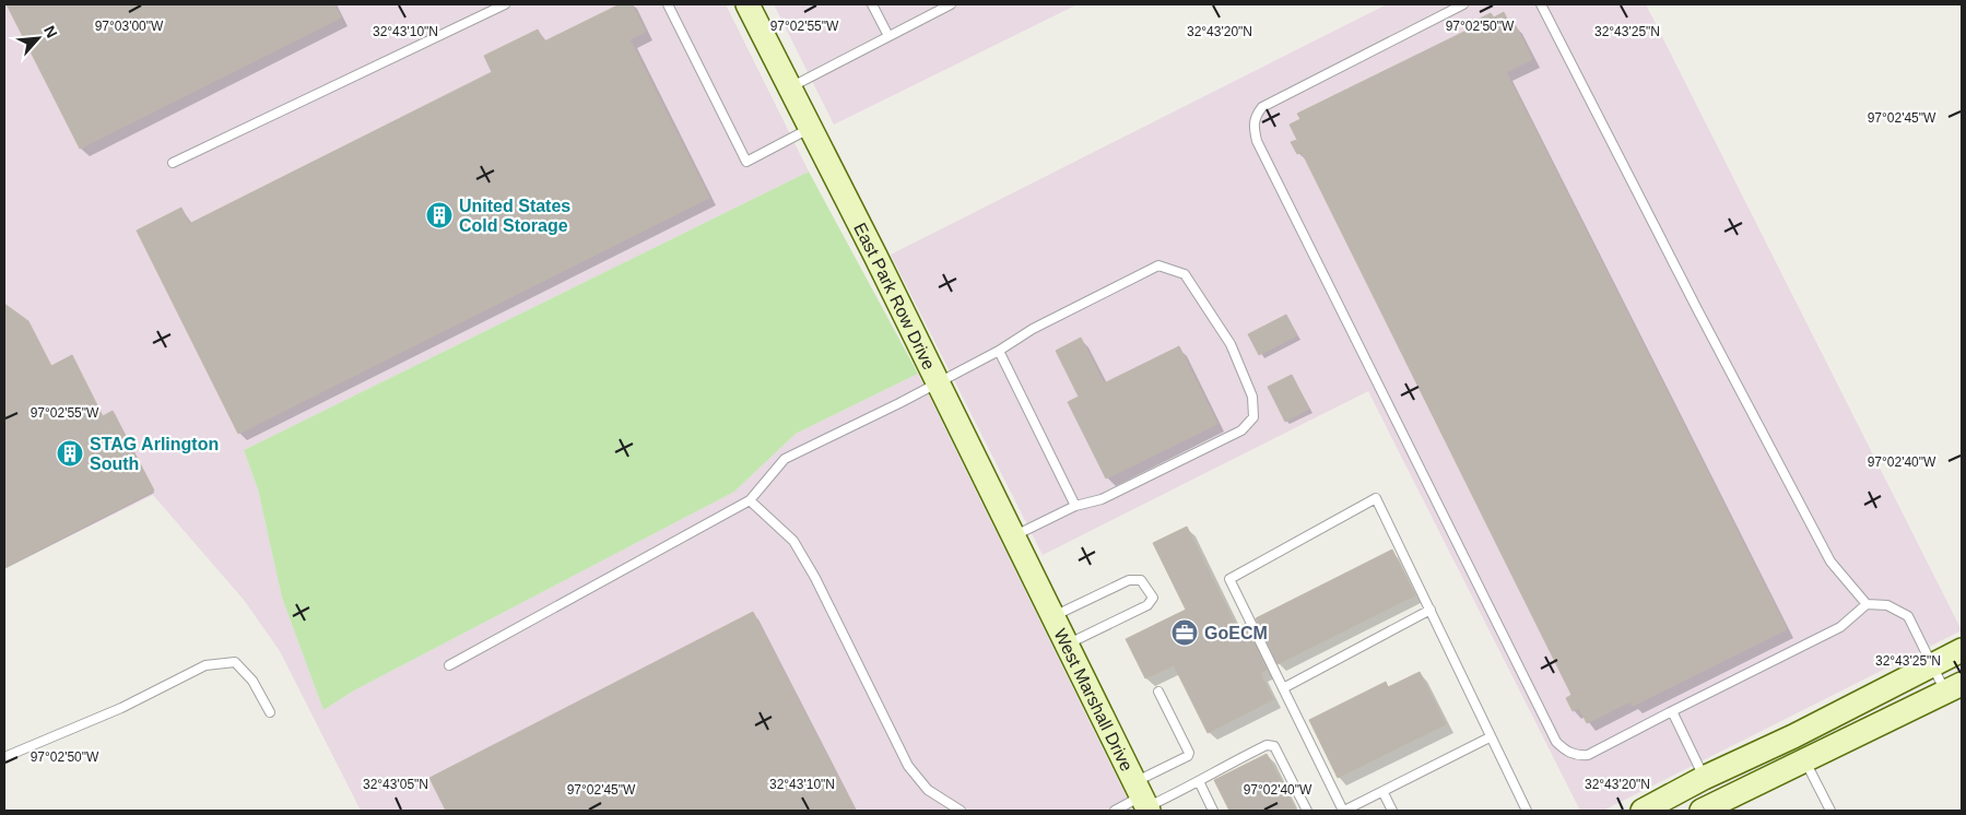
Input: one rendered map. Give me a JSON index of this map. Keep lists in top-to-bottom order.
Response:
{
  "streets": {
    "main road": ["East Park Row Drive", "West Marshall Drive"]
  },
  "crossings": [
    ["East Park Row Drive", "West Marshall Drive"]
  ],
  "places": {
    "building": ["United States Cold Storage", "STAG Arlington South"],
    "office": ["GoECM"]
  },
  "north": "top right",
  "coordinates": [
    "97°03'00\"W",
    "97°02'55\"W",
    "97°02'50\"W",
    "32°43'10\"N",
    "32°43'20\"N",
    "32°43'25\"N",
    "97°02'45\"W",
    "97°02'40\"W",
    "32°43'05\"N"
  ]
}
